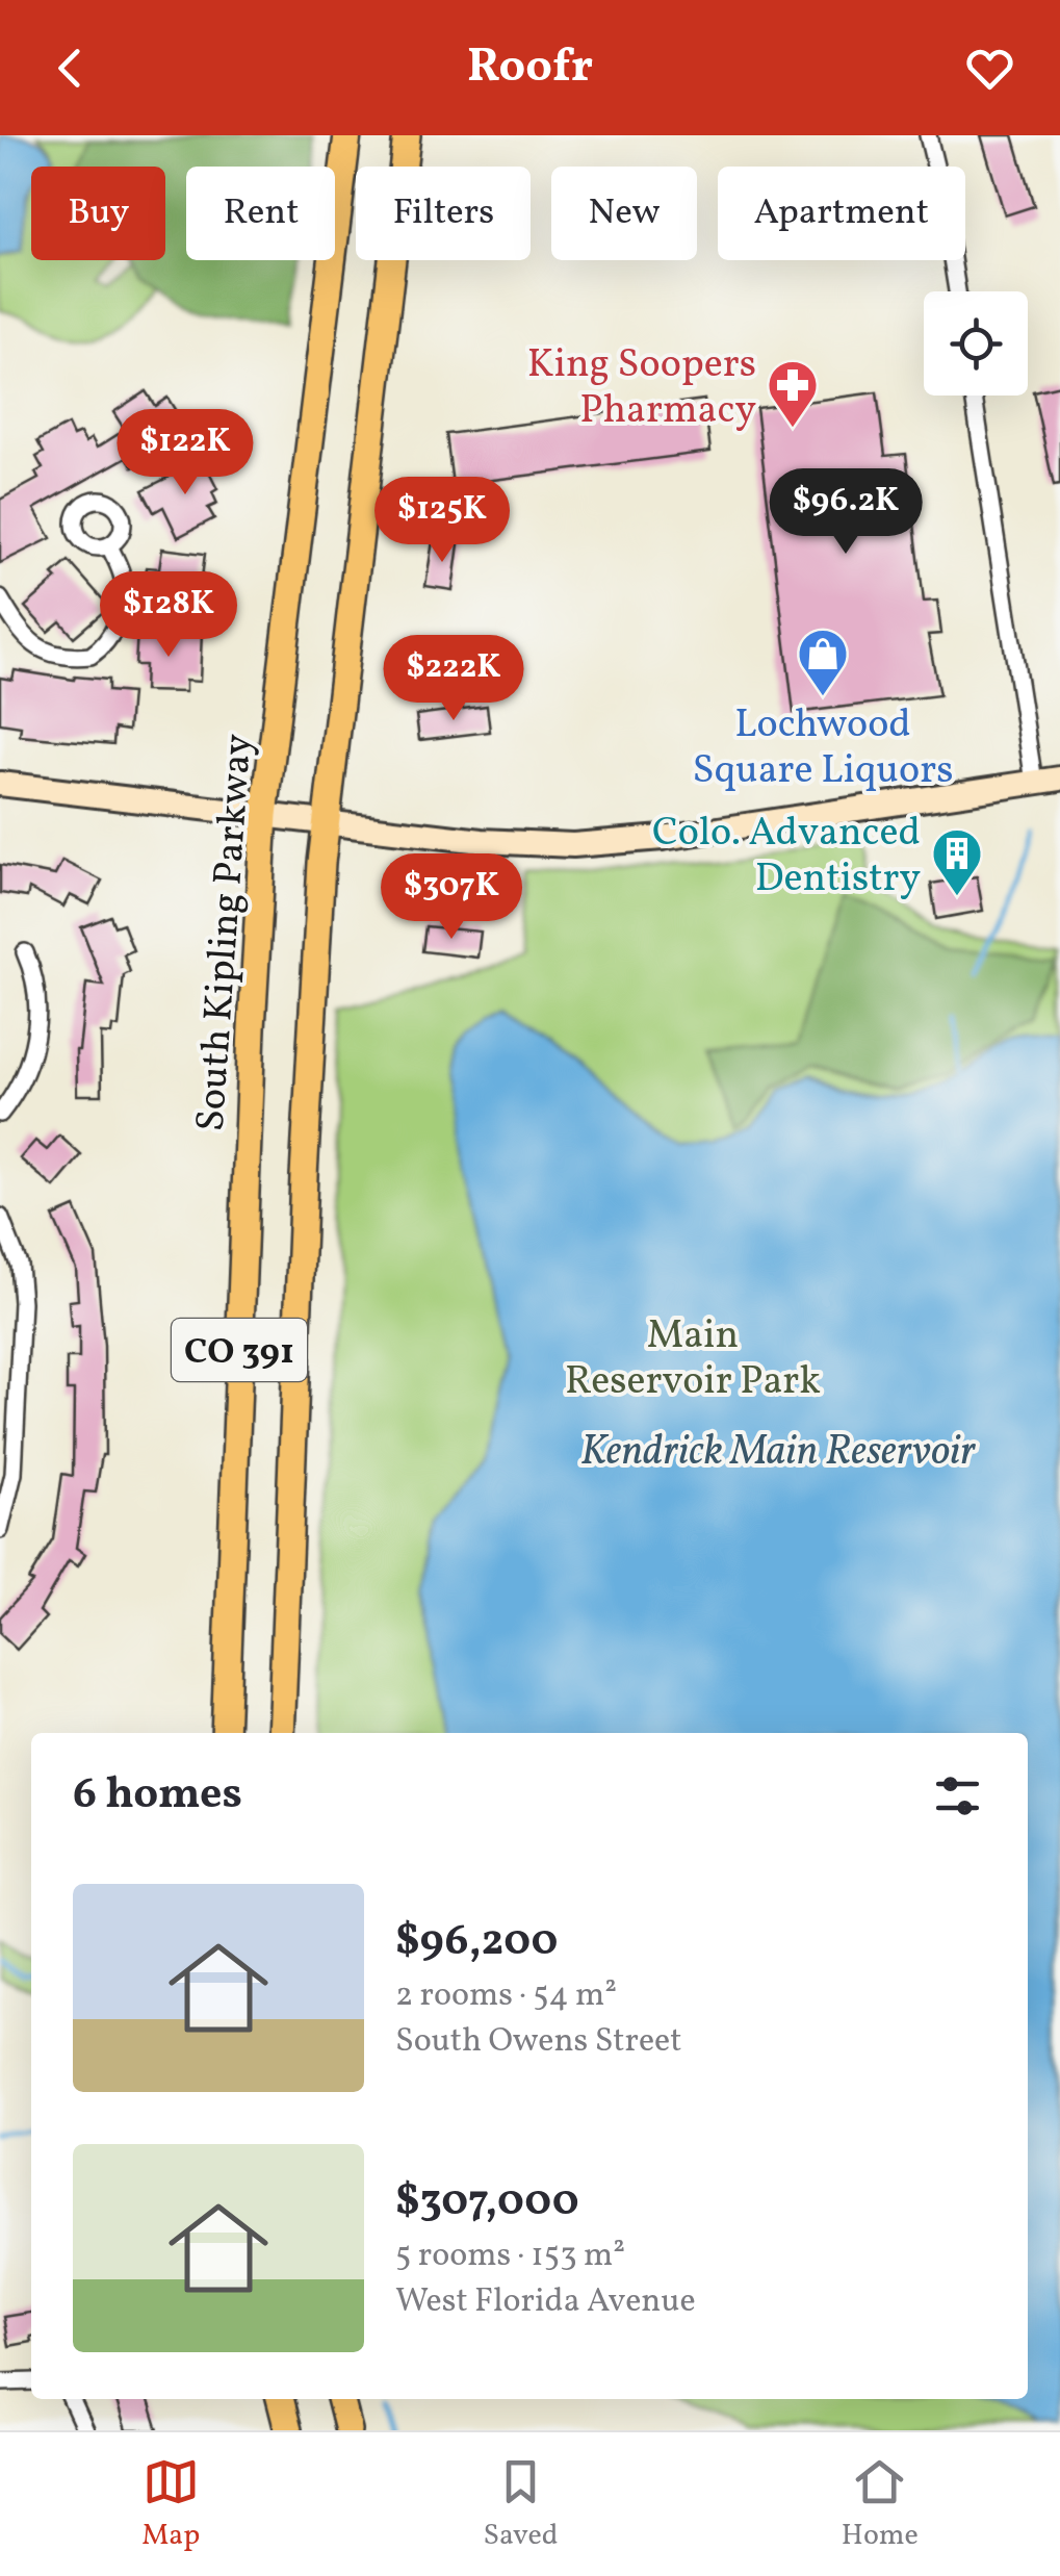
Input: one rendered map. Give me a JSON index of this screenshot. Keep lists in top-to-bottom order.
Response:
{
  "streets": {
    "main road": ["South Kipling Parkway", "CO 391"]
  },
  "water": ["Kendrick Main Reservoir"],
  "parks": ["Main Reservoir Park"],
  "places": {
    "pharmacy": ["King Soopers Pharmacy"],
    "shop": ["Lochwood Square Liquors"],
    "building": ["Colo. Advanced Dentistry"]
  },
  "page": {
    "header": "Roofr",
    "chip": [
      "Buy",
      "Rent",
      "Filters",
      "New",
      "Apartment"
    ],
    "price": [
      "$122K",
      "$96.2K",
      "$125K",
      "$128K",
      "$222K",
      "$307K"
    ],
    "heading": "6 homes",
    "list": [
      {
        "name": "$96,200",
        "note": "2 rooms · 54 m² · South Owens Street"
      },
      {
        "name": "$307,000",
        "note": "5 rooms · 153 m² · West Florida Avenue"
      }
    ],
    "tabs": ["Map", "Saved", "Home"]
  }
}
